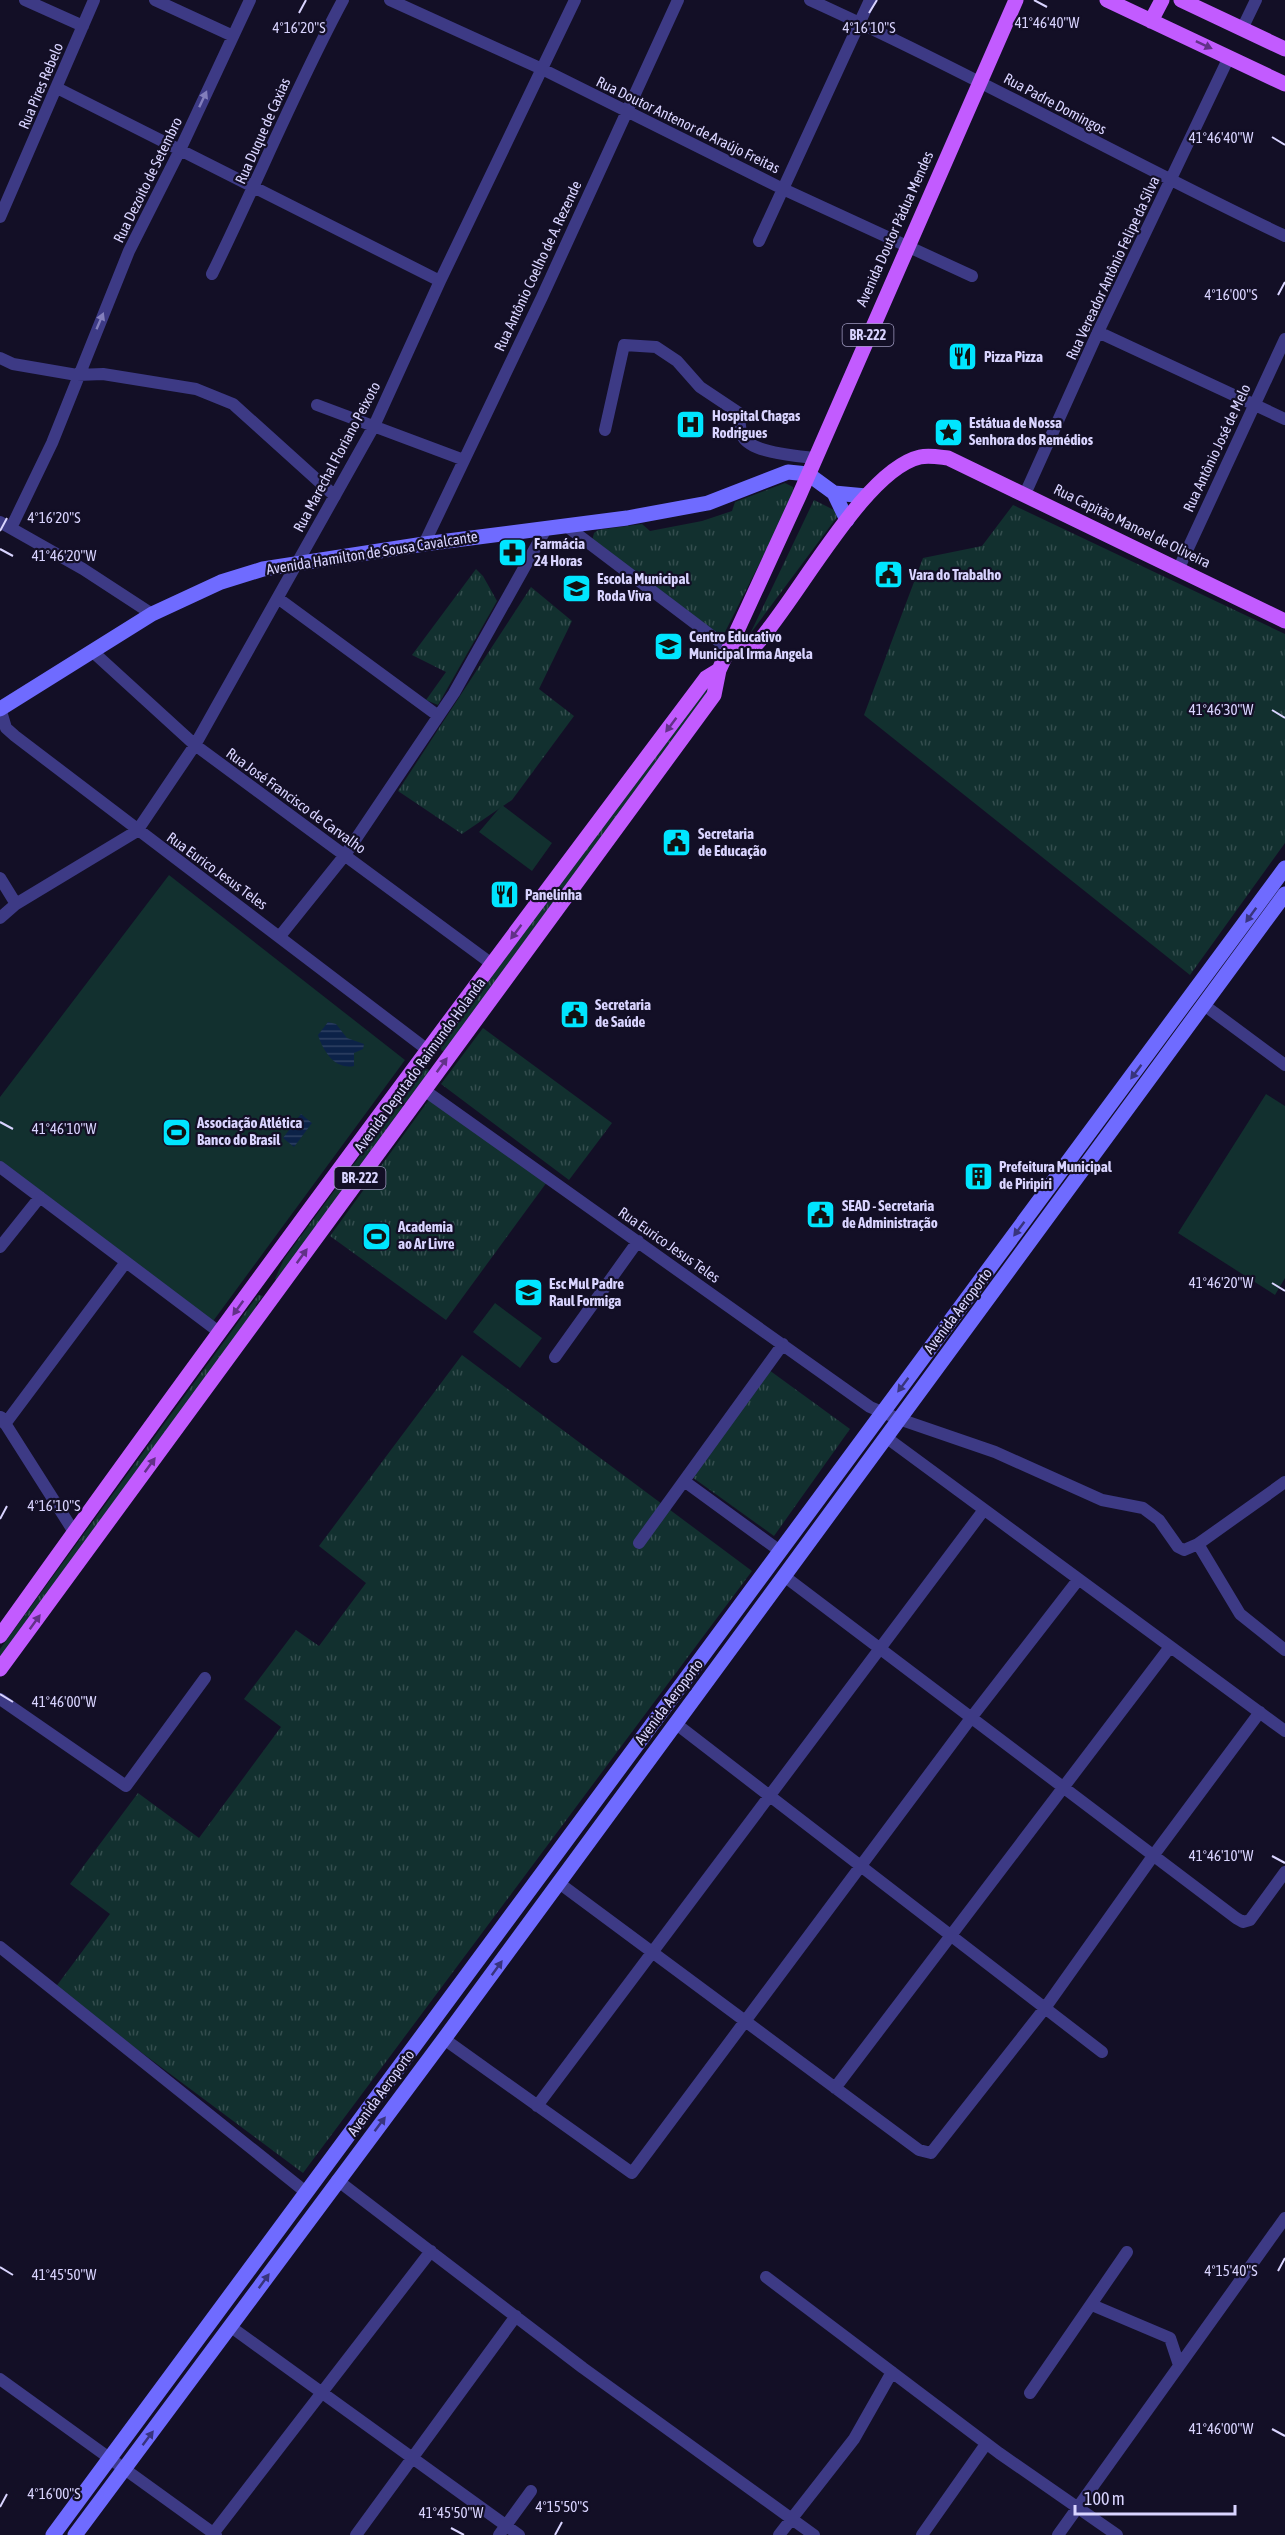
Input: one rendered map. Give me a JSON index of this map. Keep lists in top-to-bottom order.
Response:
{
  "streets": {
    "main road": [
      "Avenida Doutor Pádua Mendes",
      "BR-222",
      "Rua Capitão Manoel de Oliveira",
      "Avenida Deputado Raimundo Holanda"
    ],
    "street": [
      "Rua Pires Rebelo",
      "Rua Padre Domingos",
      "Rua Doutor Antenor de Araújo Freitas",
      "Rua Duque de Caxias",
      "Rua Dezoito de Setembro",
      "Rua Antônio Coelho de A. Rezende",
      "Rua Vereador Antônio Felipe da Silva",
      "Rua Antônio José de Melo",
      "Rua Marechal Floriano Peixoto",
      "Avenida Hamilton de Sousa Cavalcante",
      "Rua José Francisco de Carvalho",
      "Rua Eurico Jesus Teles",
      "Avenida Aeroporto"
    ]
  },
  "crossings": [
    ["Rua Padre Domingos", "Avenida Doutor Pádua Mendes"],
    ["Rua Padre Domingos", "Rua Vereador Antônio Felipe da Silva"],
    ["Rua Doutor Antenor de Araújo Freitas", "Avenida Doutor Pádua Mendes"],
    ["Rua Doutor Antenor de Araújo Freitas", "Rua Antônio Coelho de A. Rezende"],
    ["Rua Doutor Antenor de Araújo Freitas", "Rua Marechal Floriano Peixoto"],
    ["Avenida Doutor Pádua Mendes", "Avenida Hamilton de Sousa Cavalcante"],
    ["Avenida Doutor Pádua Mendes", "Avenida Deputado Raimundo Holanda"],
    ["Rua Antônio Coelho de A. Rezende", "Avenida Hamilton de Sousa Cavalcante"],
    ["Rua Vereador Antônio Felipe da Silva", "Rua Capitão Manoel de Oliveira"],
    ["Rua Antônio José de Melo", "Rua Capitão Manoel de Oliveira"],
    ["Rua Marechal Floriano Peixoto", "Avenida Hamilton de Sousa Cavalcante"],
    ["Rua Marechal Floriano Peixoto", "Rua José Francisco de Carvalho"],
    ["Rua Marechal Floriano Peixoto", "Rua Eurico Jesus Teles"],
    ["Avenida Hamilton de Sousa Cavalcante", "Rua José Francisco de Carvalho"],
    ["Avenida Hamilton de Sousa Cavalcante", "Rua Eurico Jesus Teles"],
    ["Rua José Francisco de Carvalho", "Avenida Deputado Raimundo Holanda"],
    ["Rua Eurico Jesus Teles", "Avenida Deputado Raimundo Holanda"],
    ["Rua Eurico Jesus Teles", "Avenida Aeroporto"]
  ],
  "one_way": ["Rua Dezoito de Setembro"],
  "places": {
    "restaurant": ["Pizza Pizza", "Panelinha"],
    "hospital": ["Hospital Chagas Rodrigues"],
    "place": ["Estátua de Nossa Senhora dos Remédios"],
    "pharmacy": ["Farmácia 24 Horas"],
    "public building": [
      "Vara do Trabalho",
      "Secretaria de Educação",
      "Secretaria de Saúde",
      "SEAD - Secretaria de Administração"
    ],
    "school or university": ["Escola Municipal Roda Viva", "Centro Educativo Municipal Irma Angela", "Esc Mul Padre Raul Formiga"],
    "sports": ["Associação Atlética Banco do Brasil", "Academia ao Ar Livre"],
    "building": ["Prefeitura Municipal de Piripiri"]
  },
  "scale_bar": "100 m",
  "coordinates": [
    "41°46'40\"W",
    "4°16'20\"S",
    "4°16'10\"S",
    "4°16'00\"S",
    "41°46'20\"W",
    "41°46'30\"W",
    "41°46'10\"W",
    "41°46'00\"W",
    "4°15'40\"S",
    "41°45'50\"W",
    "4°15'50\"S"
  ]
}
